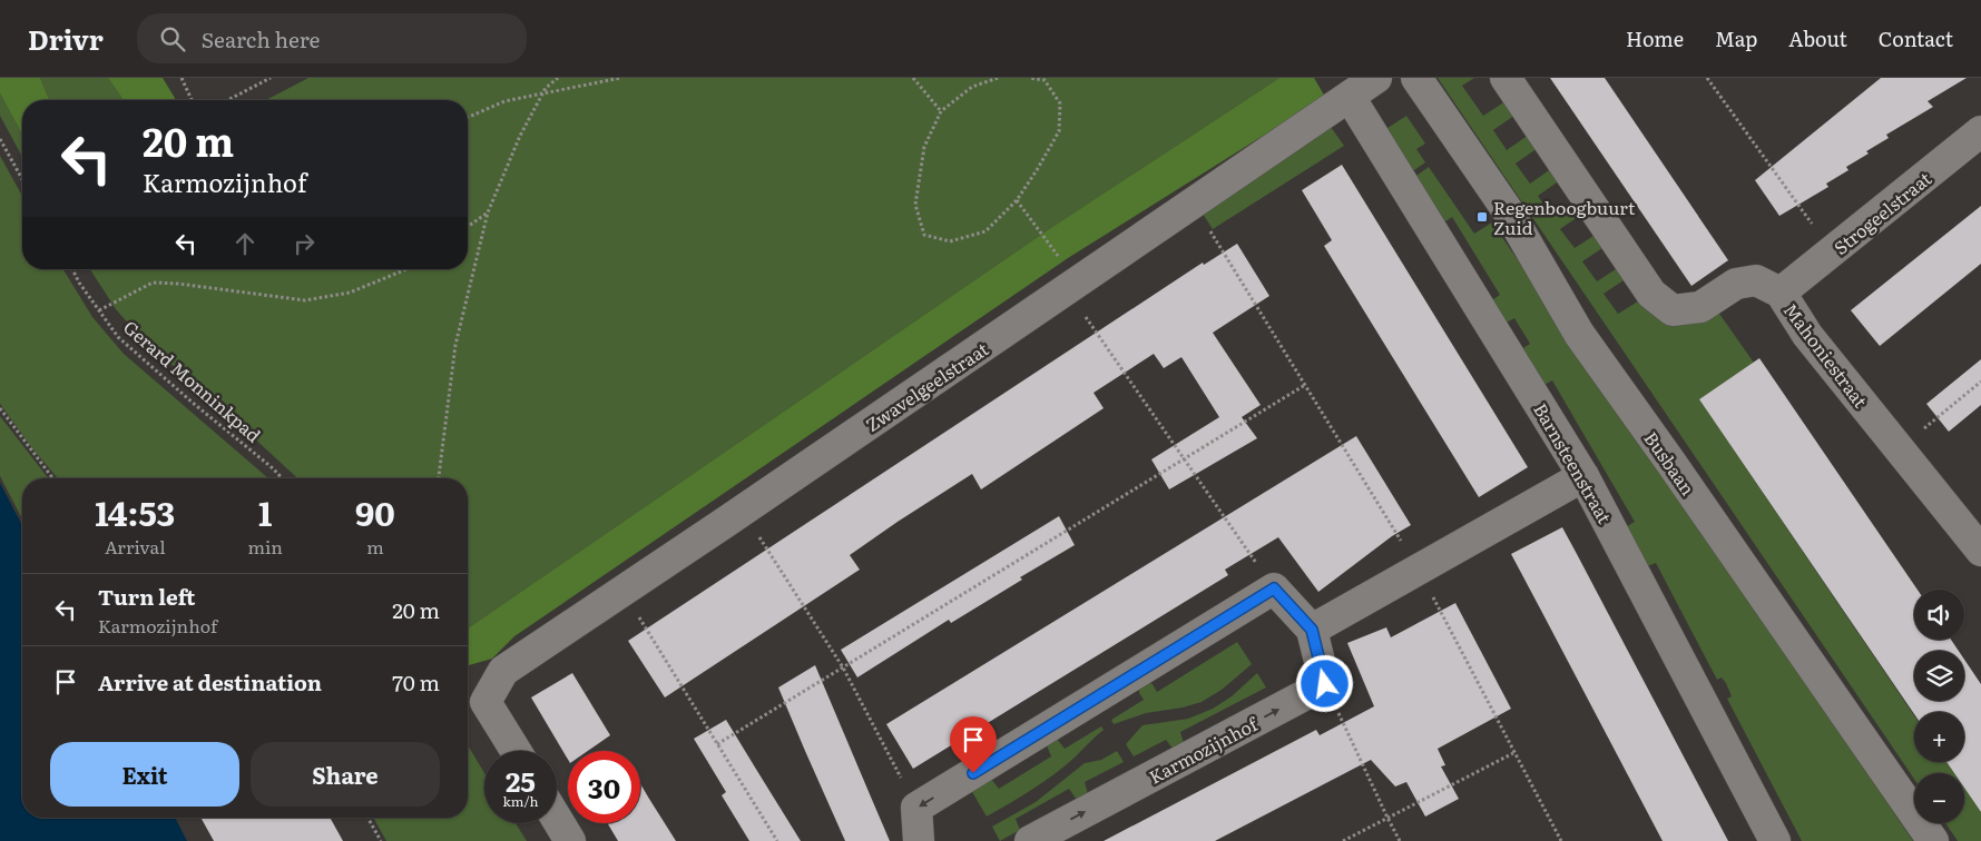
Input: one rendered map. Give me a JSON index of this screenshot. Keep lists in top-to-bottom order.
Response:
{
  "streets": {
    "street": [
      "Strogeelstraat",
      "Mahoniestraat",
      "Zwavelgeelstraat",
      "Barnsteenstraat",
      "Busbaan",
      "Karmozijnhof"
    ],
    "path": ["Gerard Monninkpad"]
  },
  "crossings": [
    ["Strogeelstraat", "Mahoniestraat"],
    ["Zwavelgeelstraat", "Barnsteenstraat"]
  ],
  "places": {
    "transit": ["Regenboogbuurt Zuid"]
  },
  "page": {
    "header": "Drivr",
    "search": "Search here",
    "nav": [
      "Home",
      "Map",
      "About",
      "Contact"
    ],
    "turn": ["20 m", "Karmozijnhof"],
    "eta": [
      "14:53",
      "Arrival",
      "1",
      "min",
      "90",
      "m"
    ],
    "list": [
      {
        "name": "Turn left",
        "note": "Karmozijnhof",
        "value": "20 m"
      },
      {
        "name": "Arrive at destination",
        "value": "70 m"
      }
    ],
    "map_buttons": ["+", "−"],
    "buttons": ["Exit", "Share"],
    "speed": "25 km/h",
    "limit": "30"
  }
}
